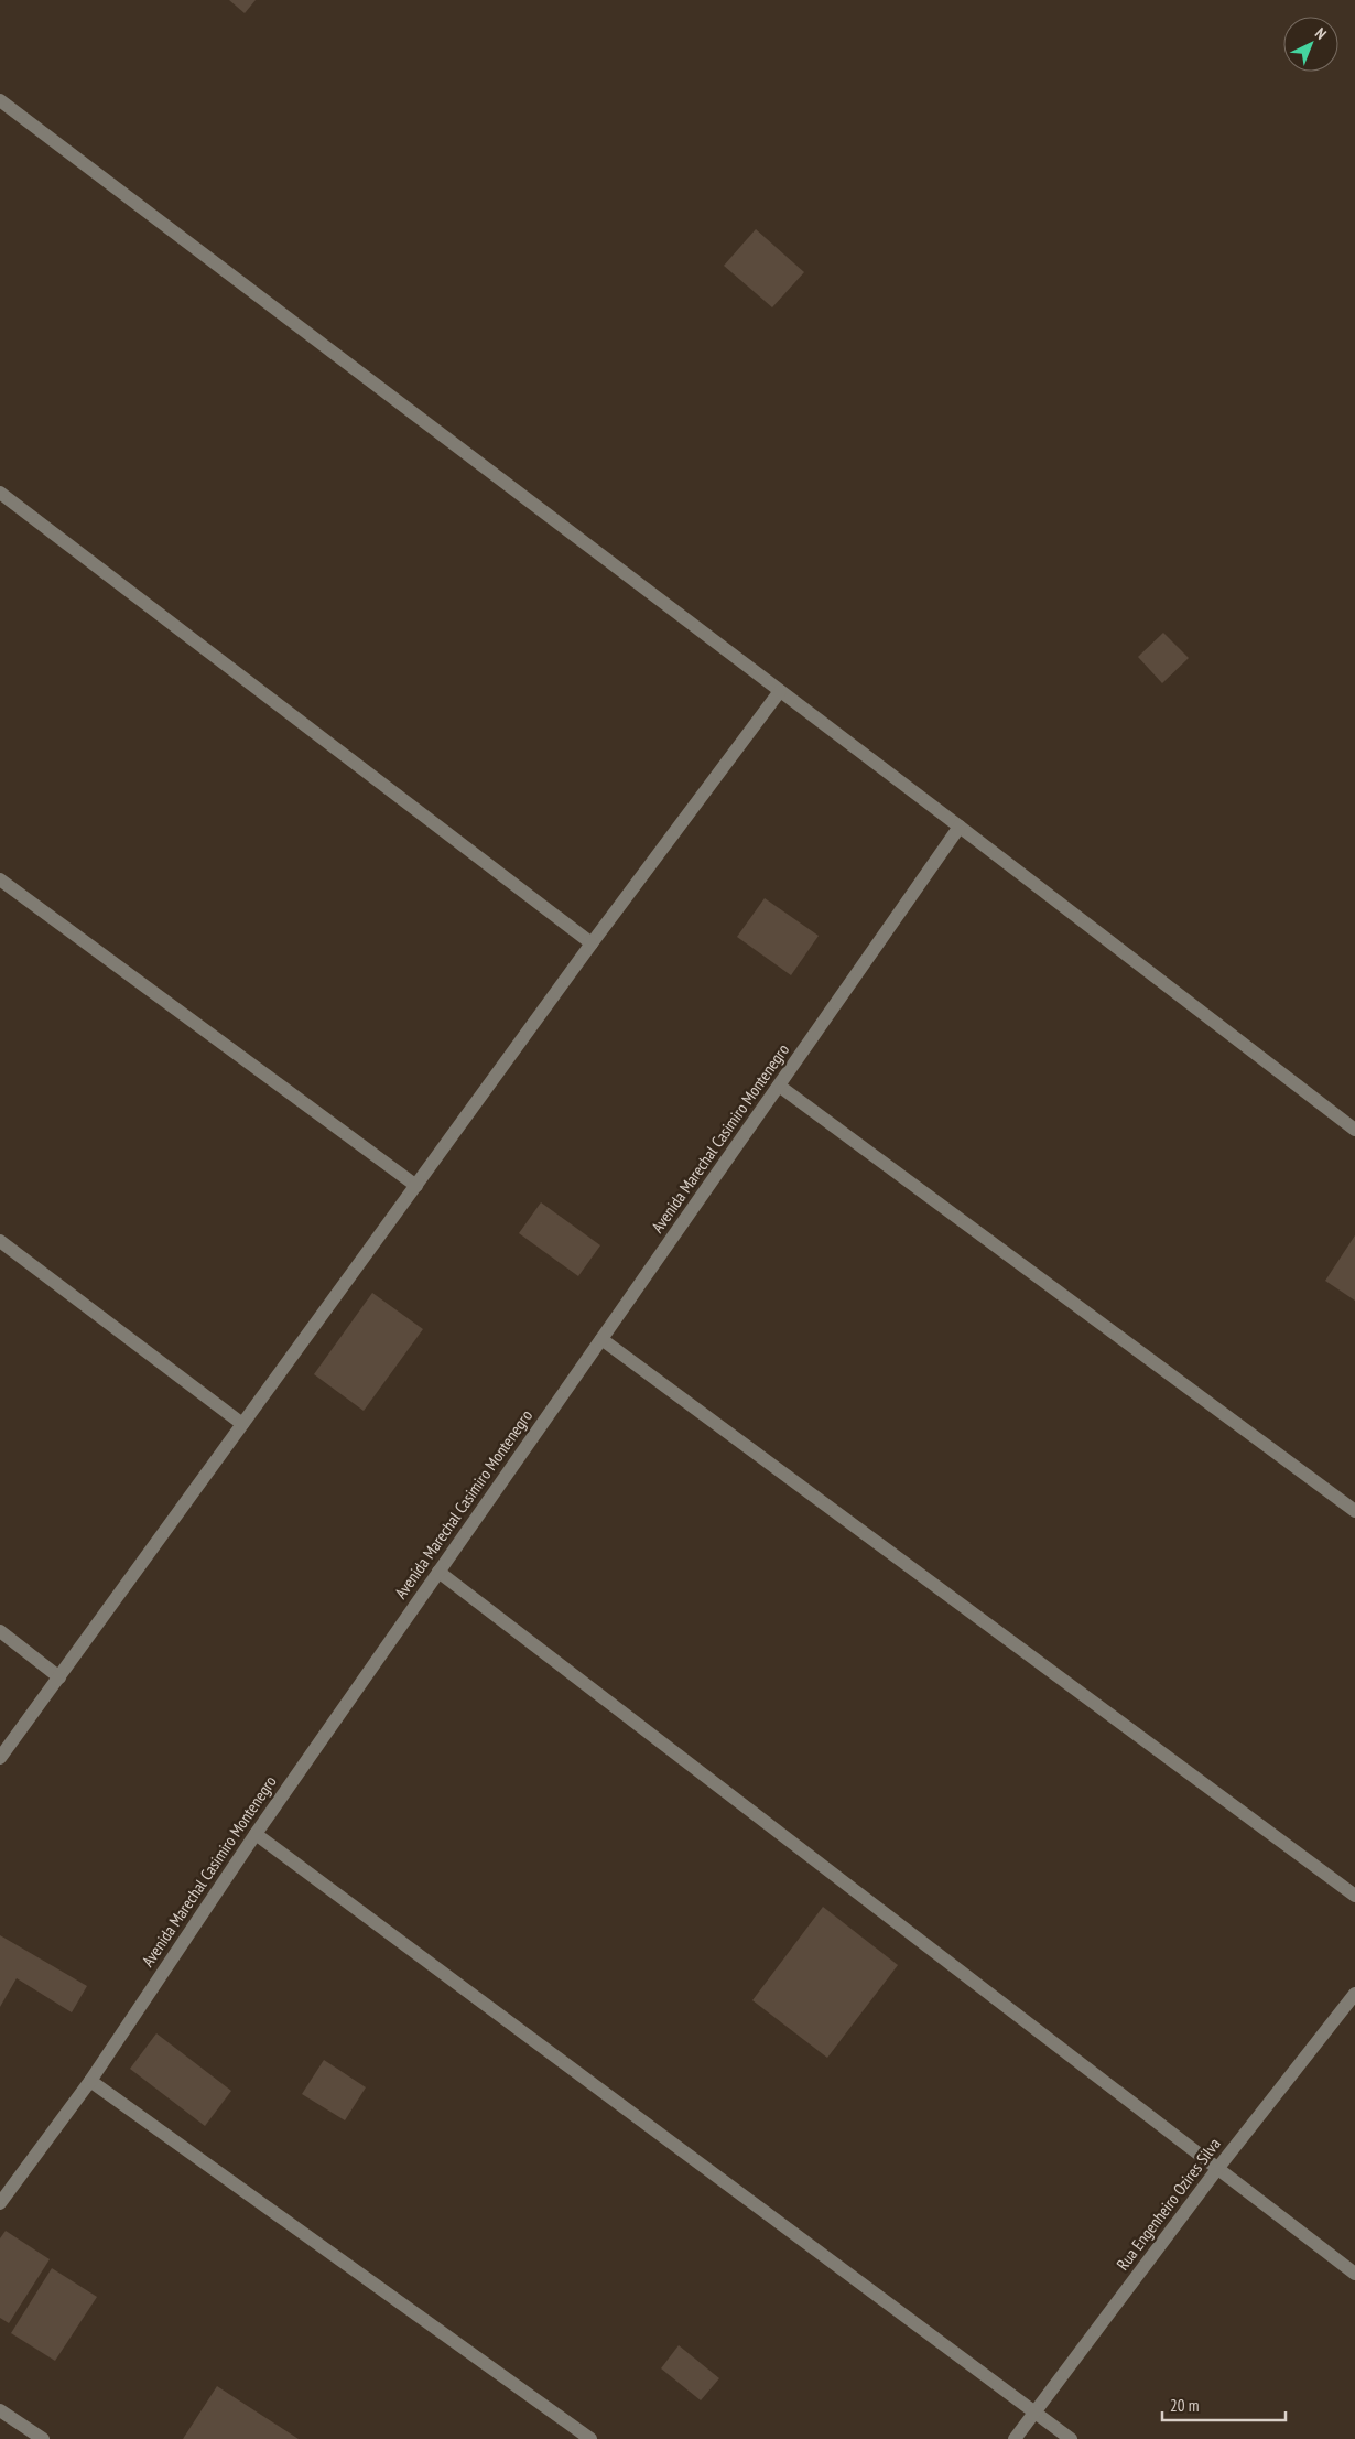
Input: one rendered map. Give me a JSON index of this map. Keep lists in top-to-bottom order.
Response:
{
  "streets": {
    "street": ["Avenida Marechal Casimiro Montenegro", "Rua Engenheiro Ozires Silva"]
  },
  "scale_bar": "20 m",
  "north": "top right"
}
